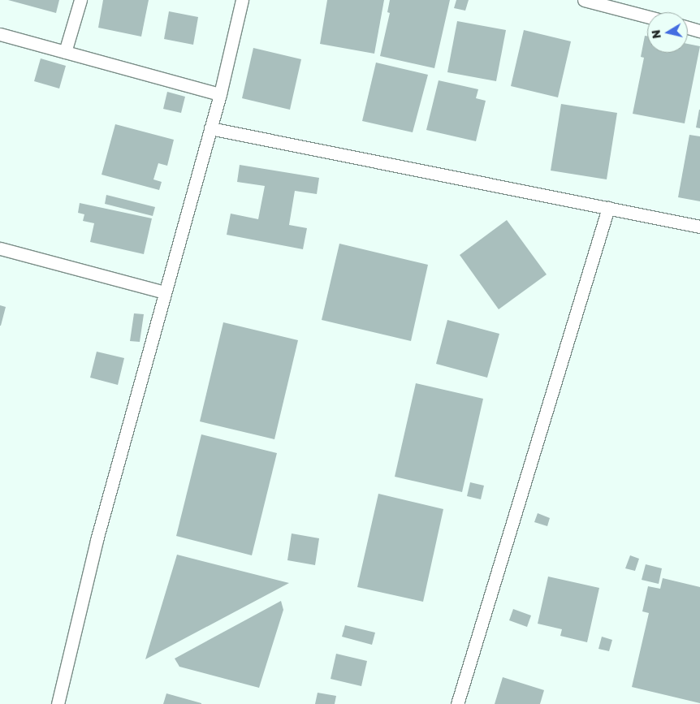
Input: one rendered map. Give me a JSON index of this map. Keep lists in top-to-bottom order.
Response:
{
  "north": "left"
}
